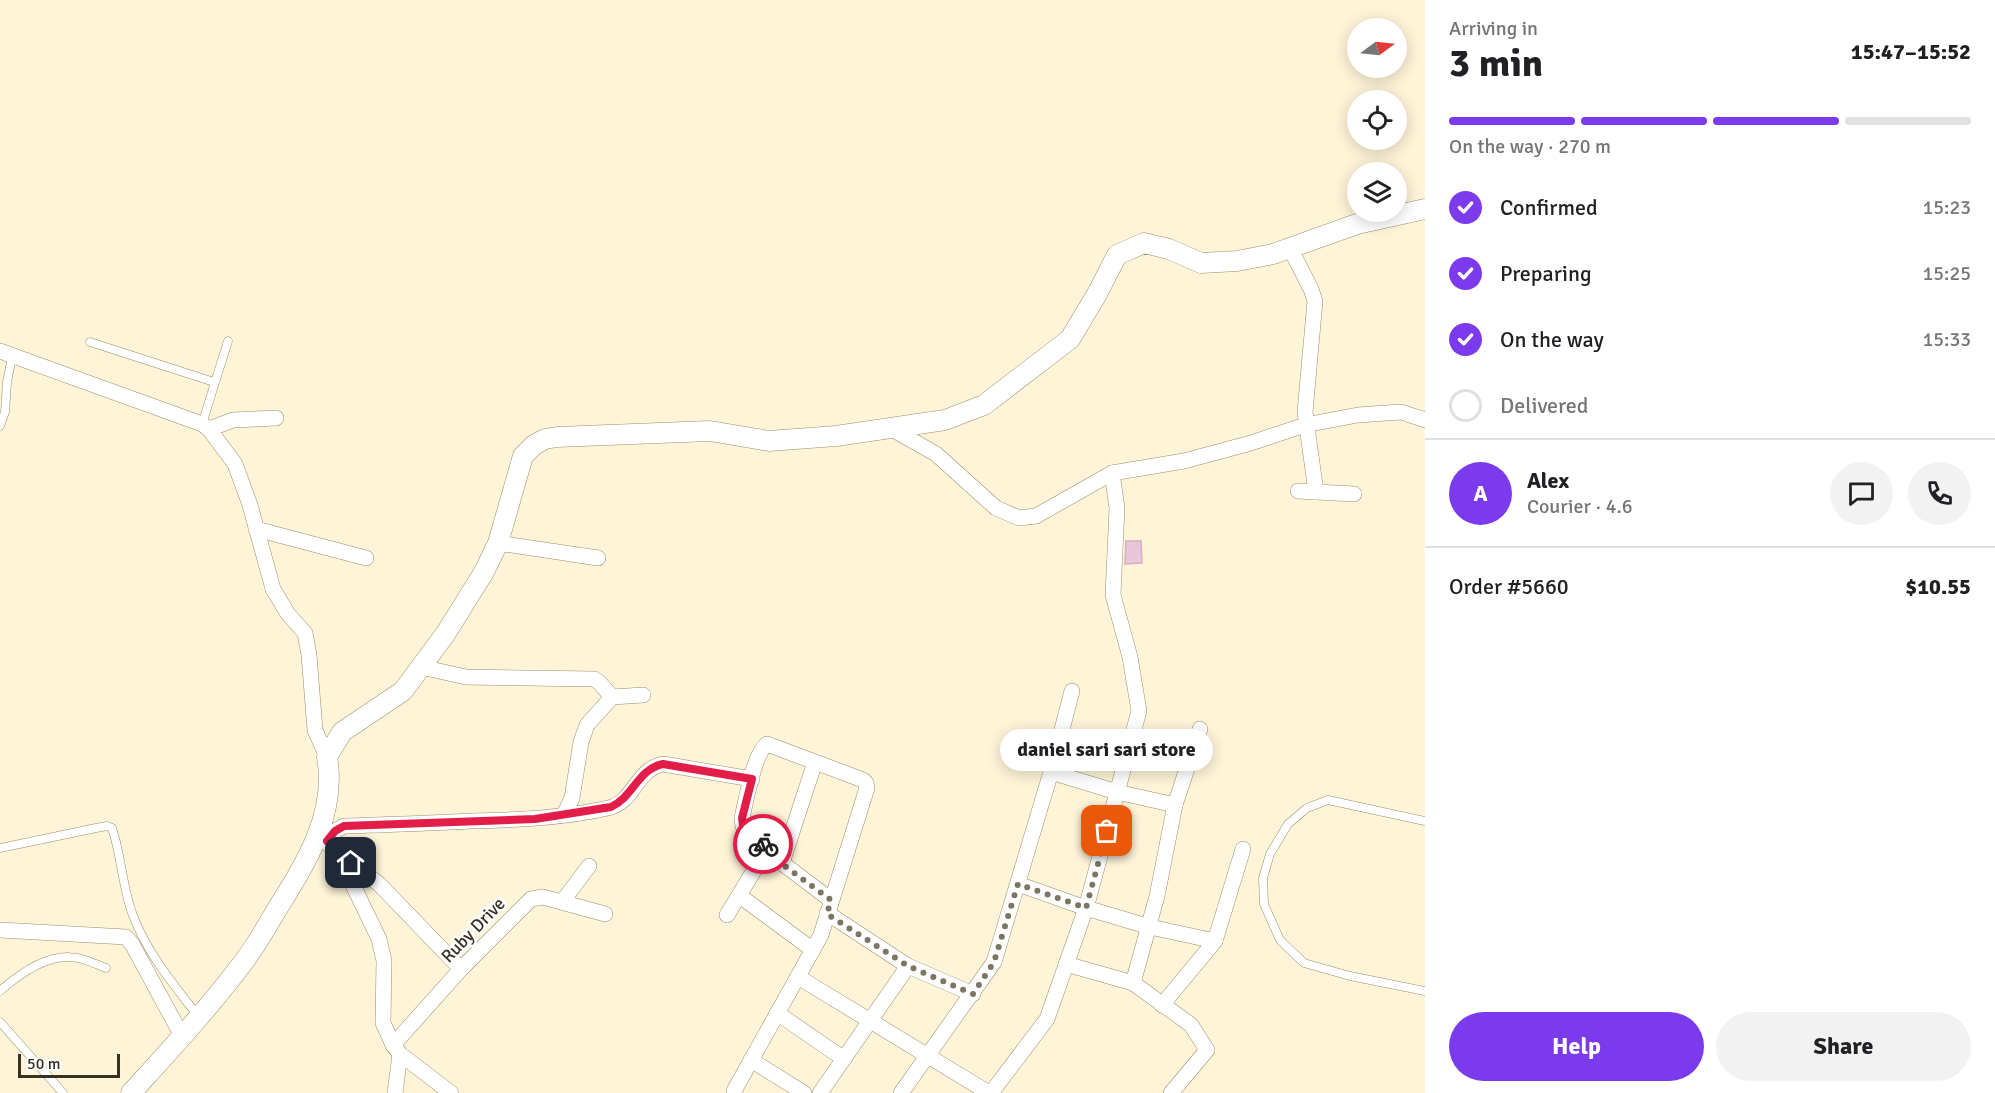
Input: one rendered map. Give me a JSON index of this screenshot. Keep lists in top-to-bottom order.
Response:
{
  "streets": {
    "street": ["Ruby Drive"]
  },
  "places": ["daniel sari sari store"],
  "scale_bar": "50 m",
  "north": "right",
  "page": {
    "heading": ["3 min", "Arriving in", "15:47–15:52"],
    "panel": [
      "Alex",
      "Courier · 4.6",
      "Order #5660",
      "$10.55"
    ],
    "bar": "On the way · 270 m",
    "list": [
      ["Confirmed", "15:23"],
      ["Preparing", "15:25"],
      ["On the way", "15:33"],
      "Delivered"
    ],
    "round": "A",
    "bubble": "daniel sari sari store",
    "buttons": ["Help", "Share"],
    "scale": "50 m"
  }
}
